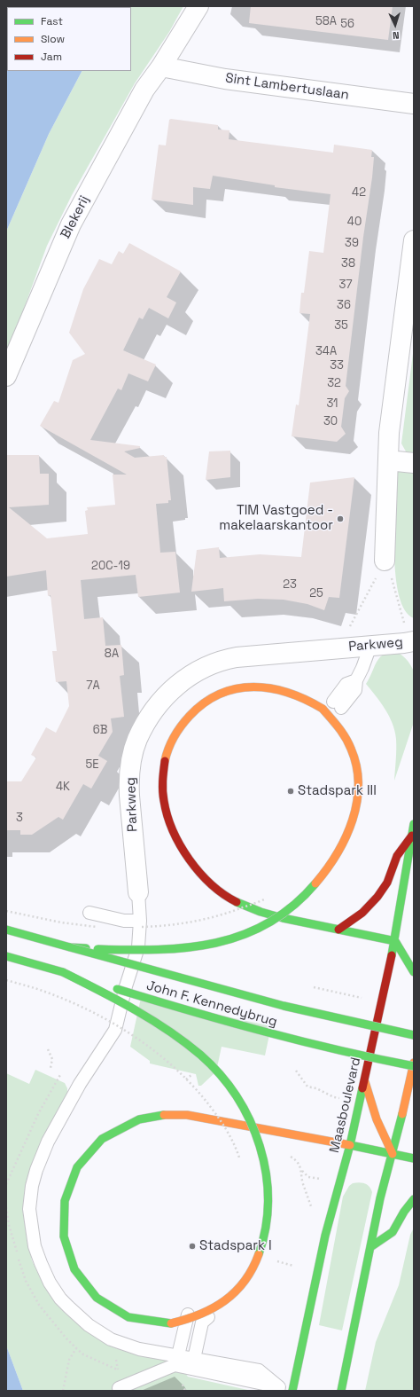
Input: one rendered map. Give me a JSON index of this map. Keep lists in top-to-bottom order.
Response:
{
  "streets": {
    "main road": ["John F. Kennedybrug", "Maasboulevard"],
    "street": ["Sint Lambertuslaan", "Blekerij", "Parkweg"]
  },
  "crossings": [
    ["Sint Lambertuslaan", "Blekerij"]
  ],
  "places": ["TIM Vastgoed - makelaarskantoor", "Stadspark III", "Stadspark I"],
  "house_numbers": [
    "58A",
    "56",
    "42",
    "40",
    "39",
    "38",
    "37",
    "36",
    "35",
    "34A",
    "33",
    "32",
    "31",
    "30",
    "20C-19",
    "23",
    "25",
    "8A",
    "7A",
    "6B",
    "5E",
    "4K",
    "3"
  ],
  "legend": ["Fast", "Slow", "Jam"],
  "north": "bottom"
}
